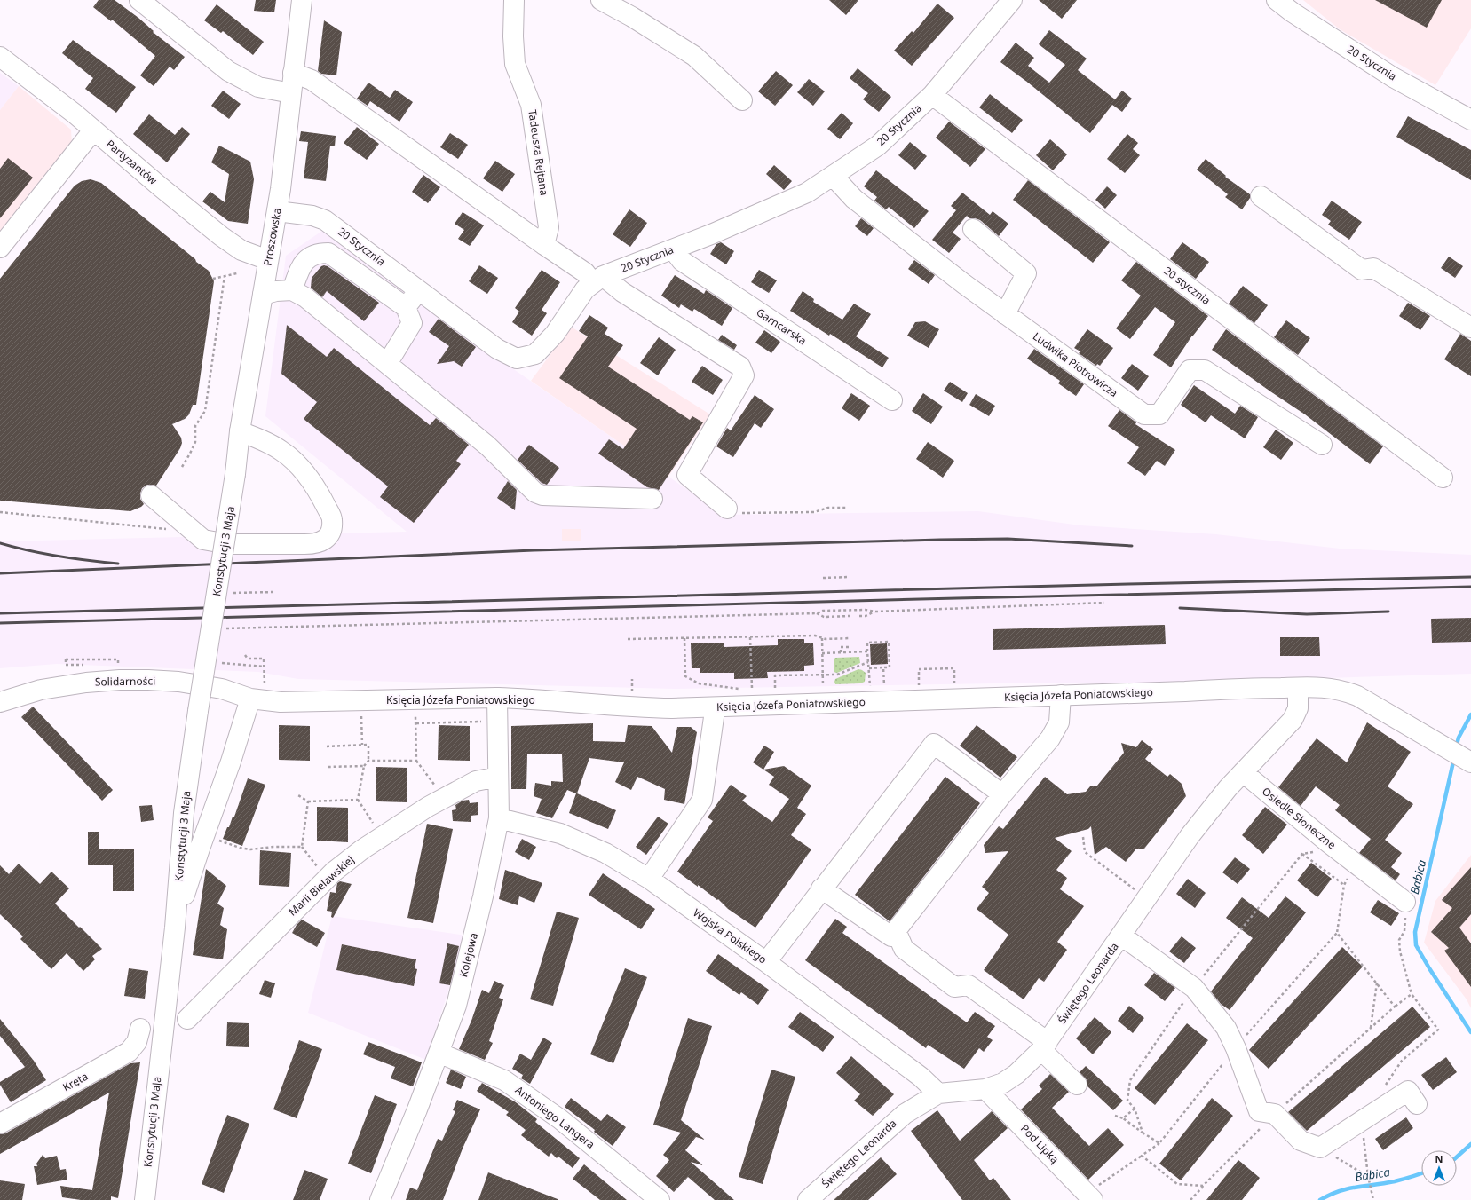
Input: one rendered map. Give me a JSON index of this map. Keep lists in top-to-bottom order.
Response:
{
  "streets": {
    "street": [
      "20 Stycznia",
      "Tadeusza Rejtana",
      "Partyzantów",
      "Proszowska",
      "20 stycznia",
      "Garncarska",
      "Ludwika Piotrowicza",
      "Konstytucji 3 Maja",
      "Solidarności",
      "Księcia Józefa Poniatowskiego",
      "Osiedle Słoneczne",
      "Marii Bielawskiej",
      "Wojska Polskiego",
      "Kolejowa",
      "Świętego Leonarda",
      "Kręta",
      "Antoniego Langera",
      "Pod Lipką"
    ]
  },
  "crossings": [
    ["20 Stycznia", "Proszowska"],
    ["20 Stycznia", "20 stycznia"],
    ["20 Stycznia", "Garncarska"],
    ["20 Stycznia", "Ludwika Piotrowicza"],
    ["Partyzantów", "Proszowska"],
    ["Proszowska", "Konstytucji 3 Maja"],
    ["Solidarności", "Księcia Józefa Poniatowskiego"],
    ["Księcia Józefa Poniatowskiego", "Kolejowa"],
    ["Księcia Józefa Poniatowskiego", "Świętego Leonarda"],
    ["Osiedle Słoneczne", "Świętego Leonarda"],
    ["Marii Bielawskiej", "Kolejowa"],
    ["Wojska Polskiego", "Kolejowa"],
    ["Wojska Polskiego", "Świętego Leonarda"],
    ["Kolejowa", "Antoniego Langera"],
    ["Świętego Leonarda", "Pod Lipką"]
  ],
  "water": ["Babica"],
  "north": "top"
}
